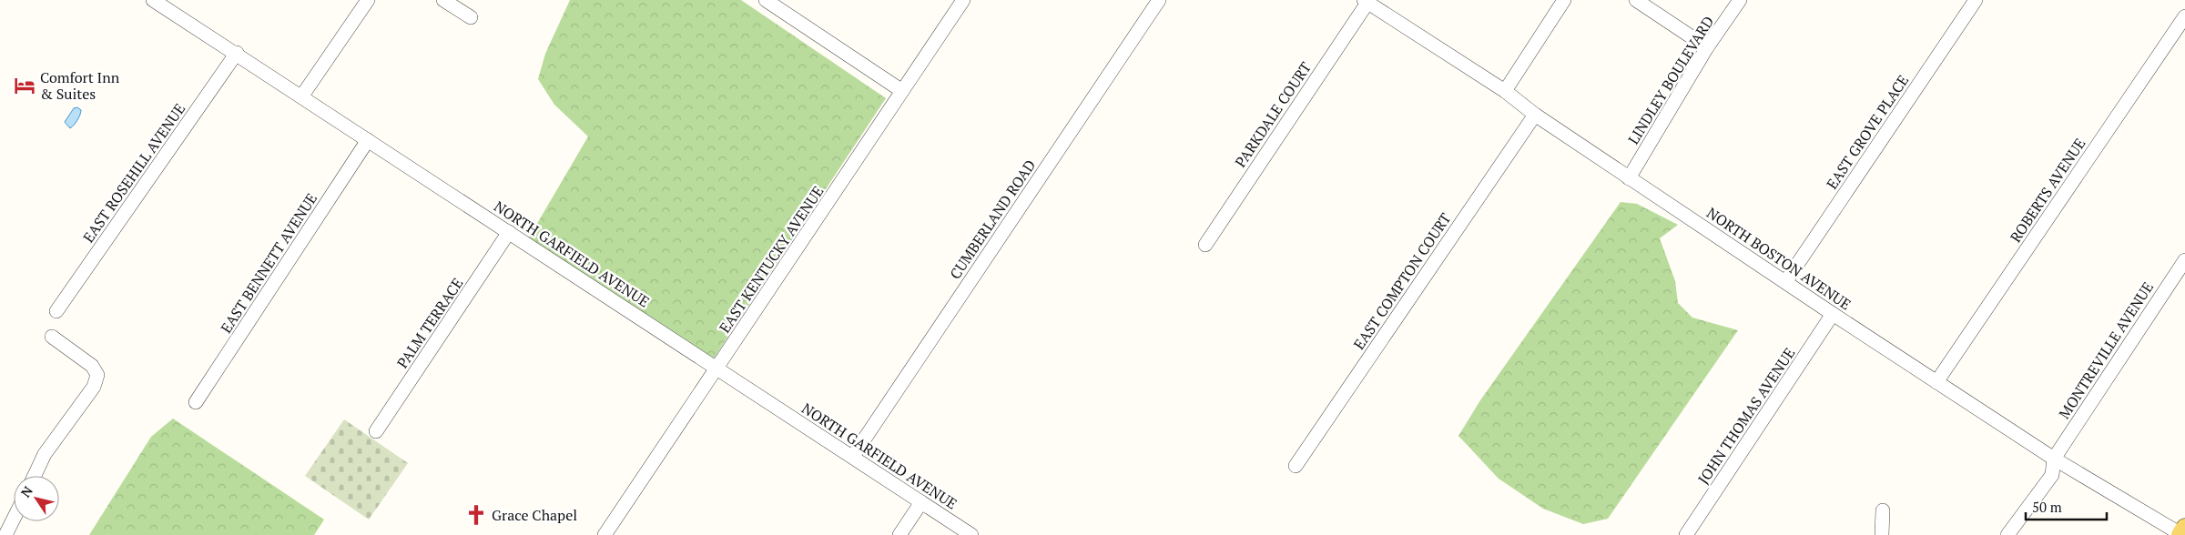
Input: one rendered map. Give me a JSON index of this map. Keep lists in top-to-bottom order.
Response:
{
  "streets": {
    "street": [
      "LINDLEY BOULEVARD",
      "PARKDALE COURT",
      "EAST GROVE PLACE",
      "EAST ROSEHILL AVENUE",
      "ROBERTS AVENUE",
      "CUMBERLAND ROAD",
      "NORTH GARFIELD AVENUE",
      "NORTH BOSTON AVENUE",
      "EAST KENTUCKY AVENUE",
      "EAST BENNETT AVENUE",
      "EAST COMPTON COURT",
      "PALM TERRACE",
      "MONTREVILLE AVENUE",
      "JOHN THOMAS AVENUE"
    ]
  },
  "crossings": [
    ["LINDLEY BOULEVARD", "NORTH BOSTON AVENUE"],
    ["PARKDALE COURT", "NORTH BOSTON AVENUE"],
    ["EAST GROVE PLACE", "NORTH BOSTON AVENUE"],
    ["EAST ROSEHILL AVENUE", "NORTH GARFIELD AVENUE"],
    ["ROBERTS AVENUE", "NORTH BOSTON AVENUE"],
    ["CUMBERLAND ROAD", "NORTH GARFIELD AVENUE"],
    ["NORTH GARFIELD AVENUE", "EAST KENTUCKY AVENUE"],
    ["NORTH GARFIELD AVENUE", "EAST BENNETT AVENUE"],
    ["NORTH GARFIELD AVENUE", "PALM TERRACE"],
    ["NORTH BOSTON AVENUE", "EAST COMPTON COURT"],
    ["NORTH BOSTON AVENUE", "MONTREVILLE AVENUE"],
    ["NORTH BOSTON AVENUE", "JOHN THOMAS AVENUE"]
  ],
  "places": {
    "hotel": ["Comfort Inn & Suites"],
    "church": ["Grace Chapel"]
  },
  "scale_bar": "50 m",
  "north": "top left"
}
